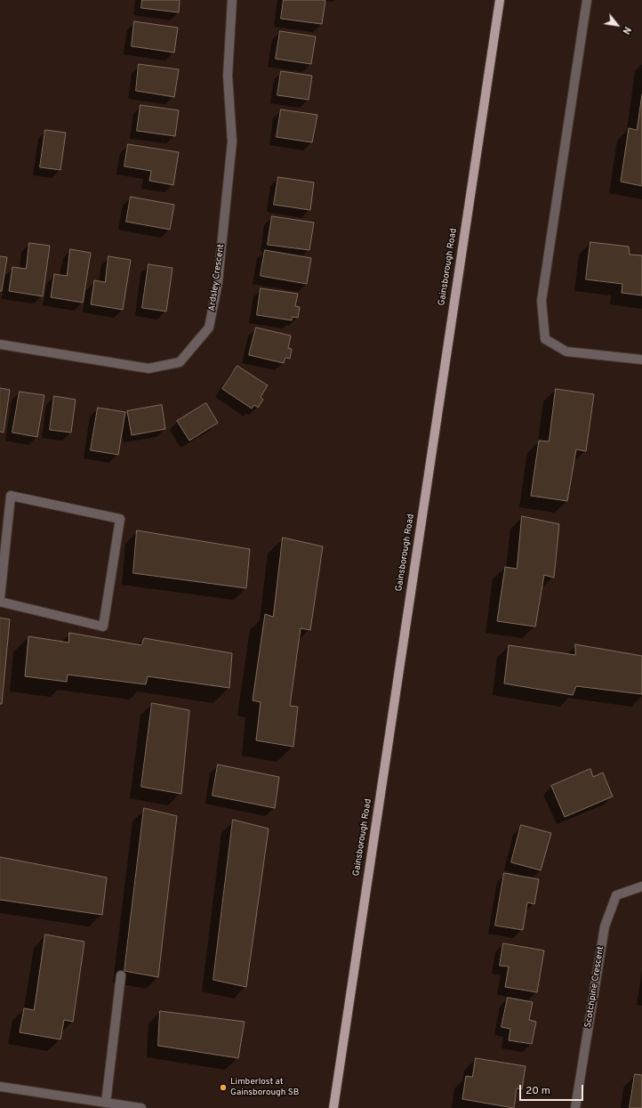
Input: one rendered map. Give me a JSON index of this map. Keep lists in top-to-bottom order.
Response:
{
  "streets": {
    "main road": ["Gainsborough Road"],
    "street": ["Ardsley Crescent", "Scotchpine Crescent"]
  },
  "places": ["Limberlost at Gainsborough SB"],
  "scale_bar": "20 m",
  "north": "bottom right"
}
